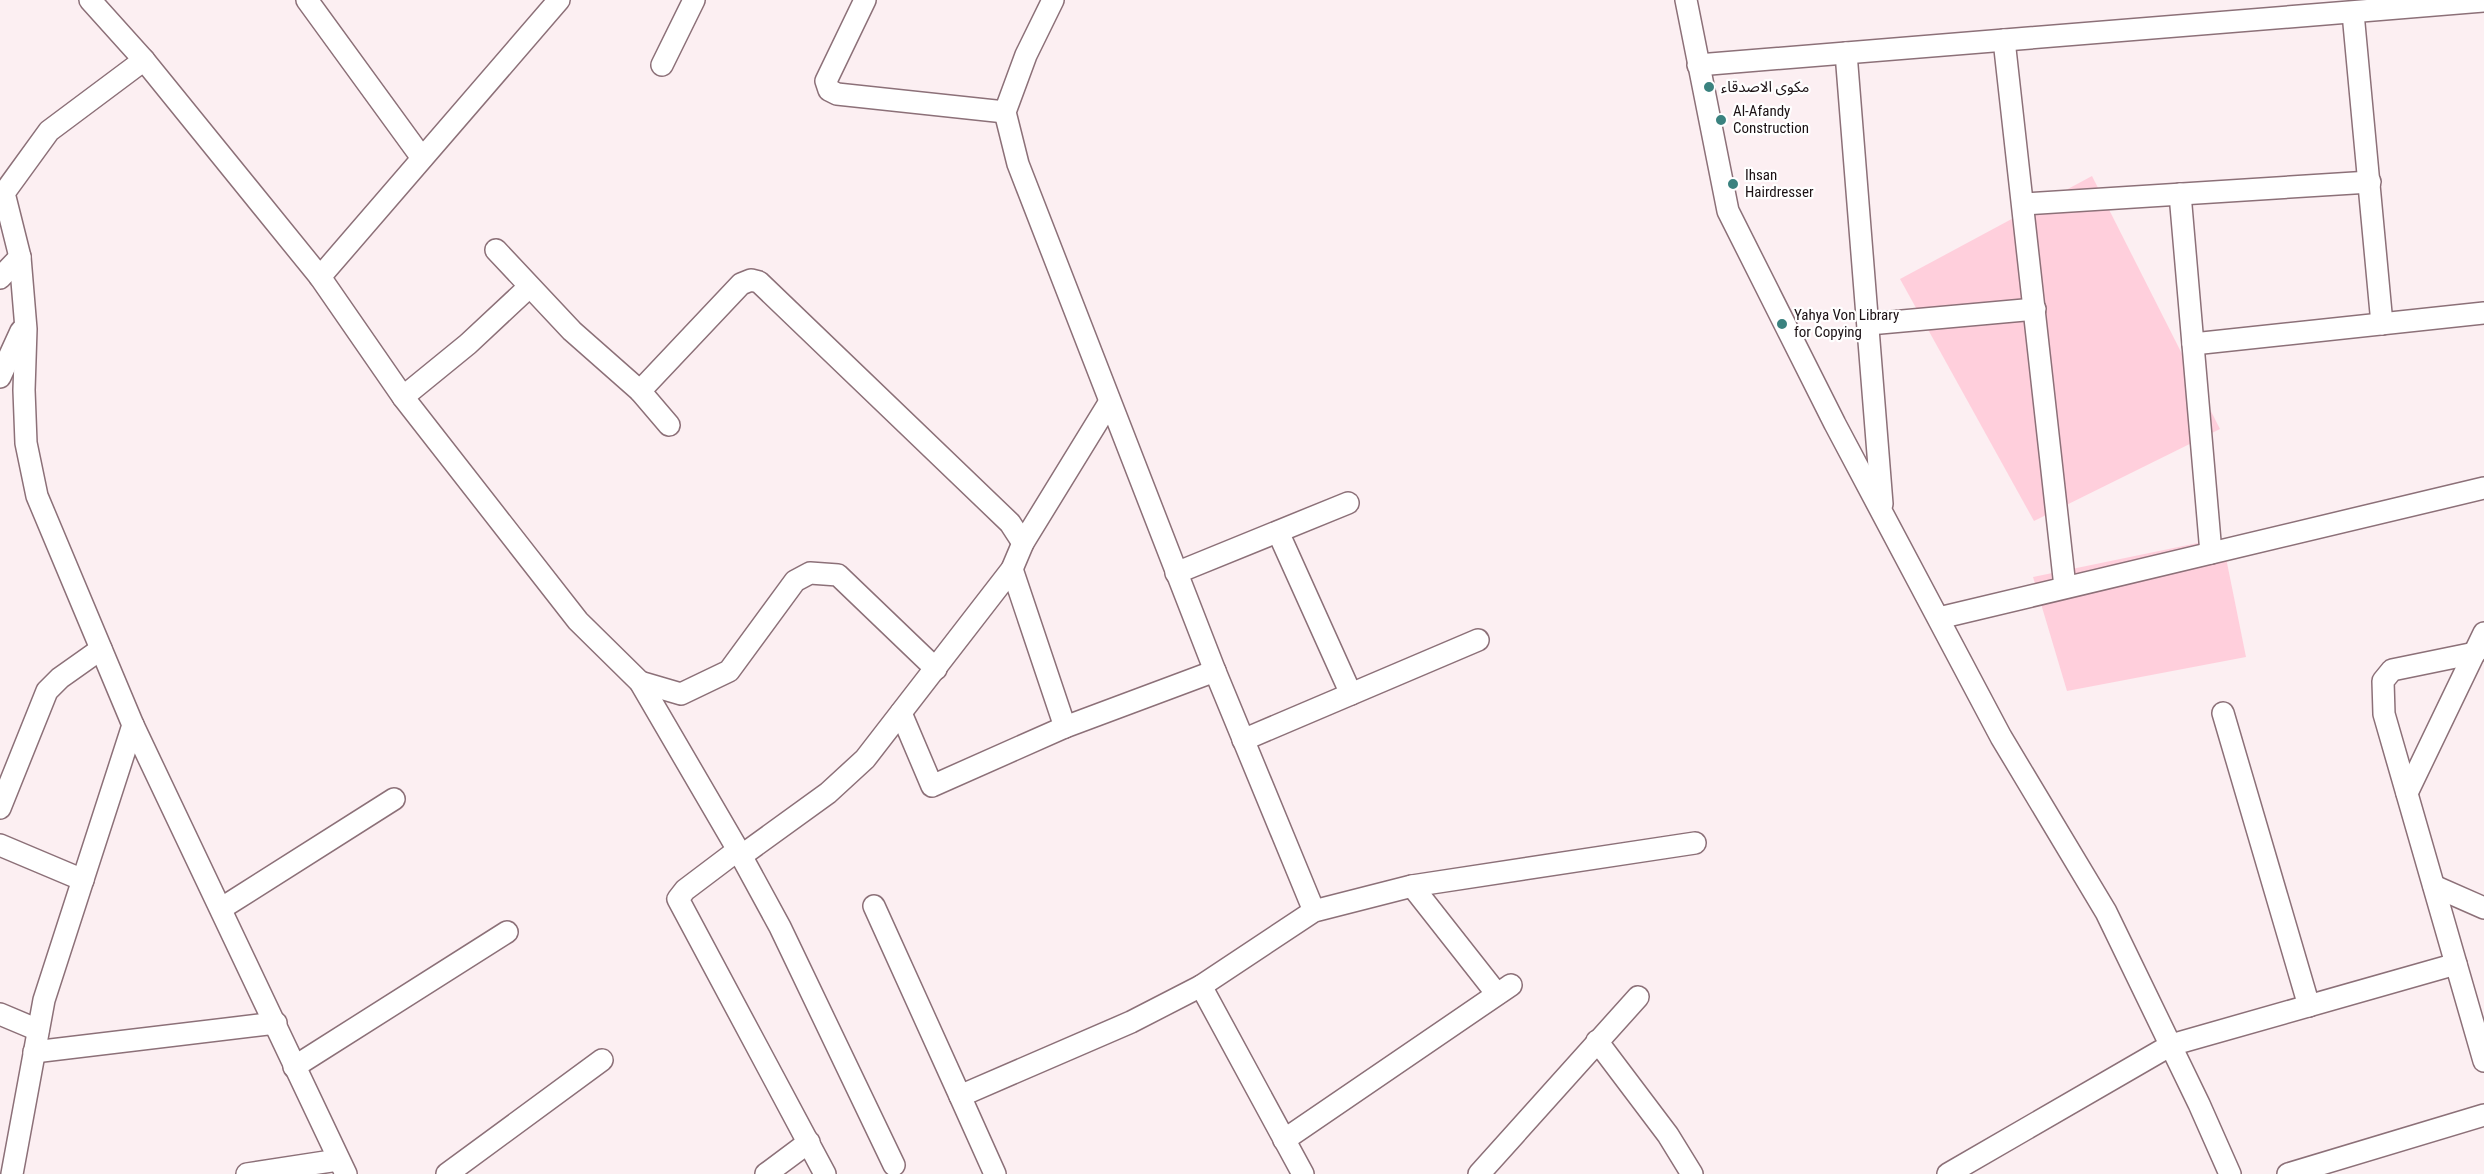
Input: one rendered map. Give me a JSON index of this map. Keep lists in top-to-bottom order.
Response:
{
  "places": [
    "مكوى الاصدقاء",
    "Al-Afandy Construction",
    "Ihsan Hairdresser",
    "Yahya Von Library for Copying"
  ]
}
